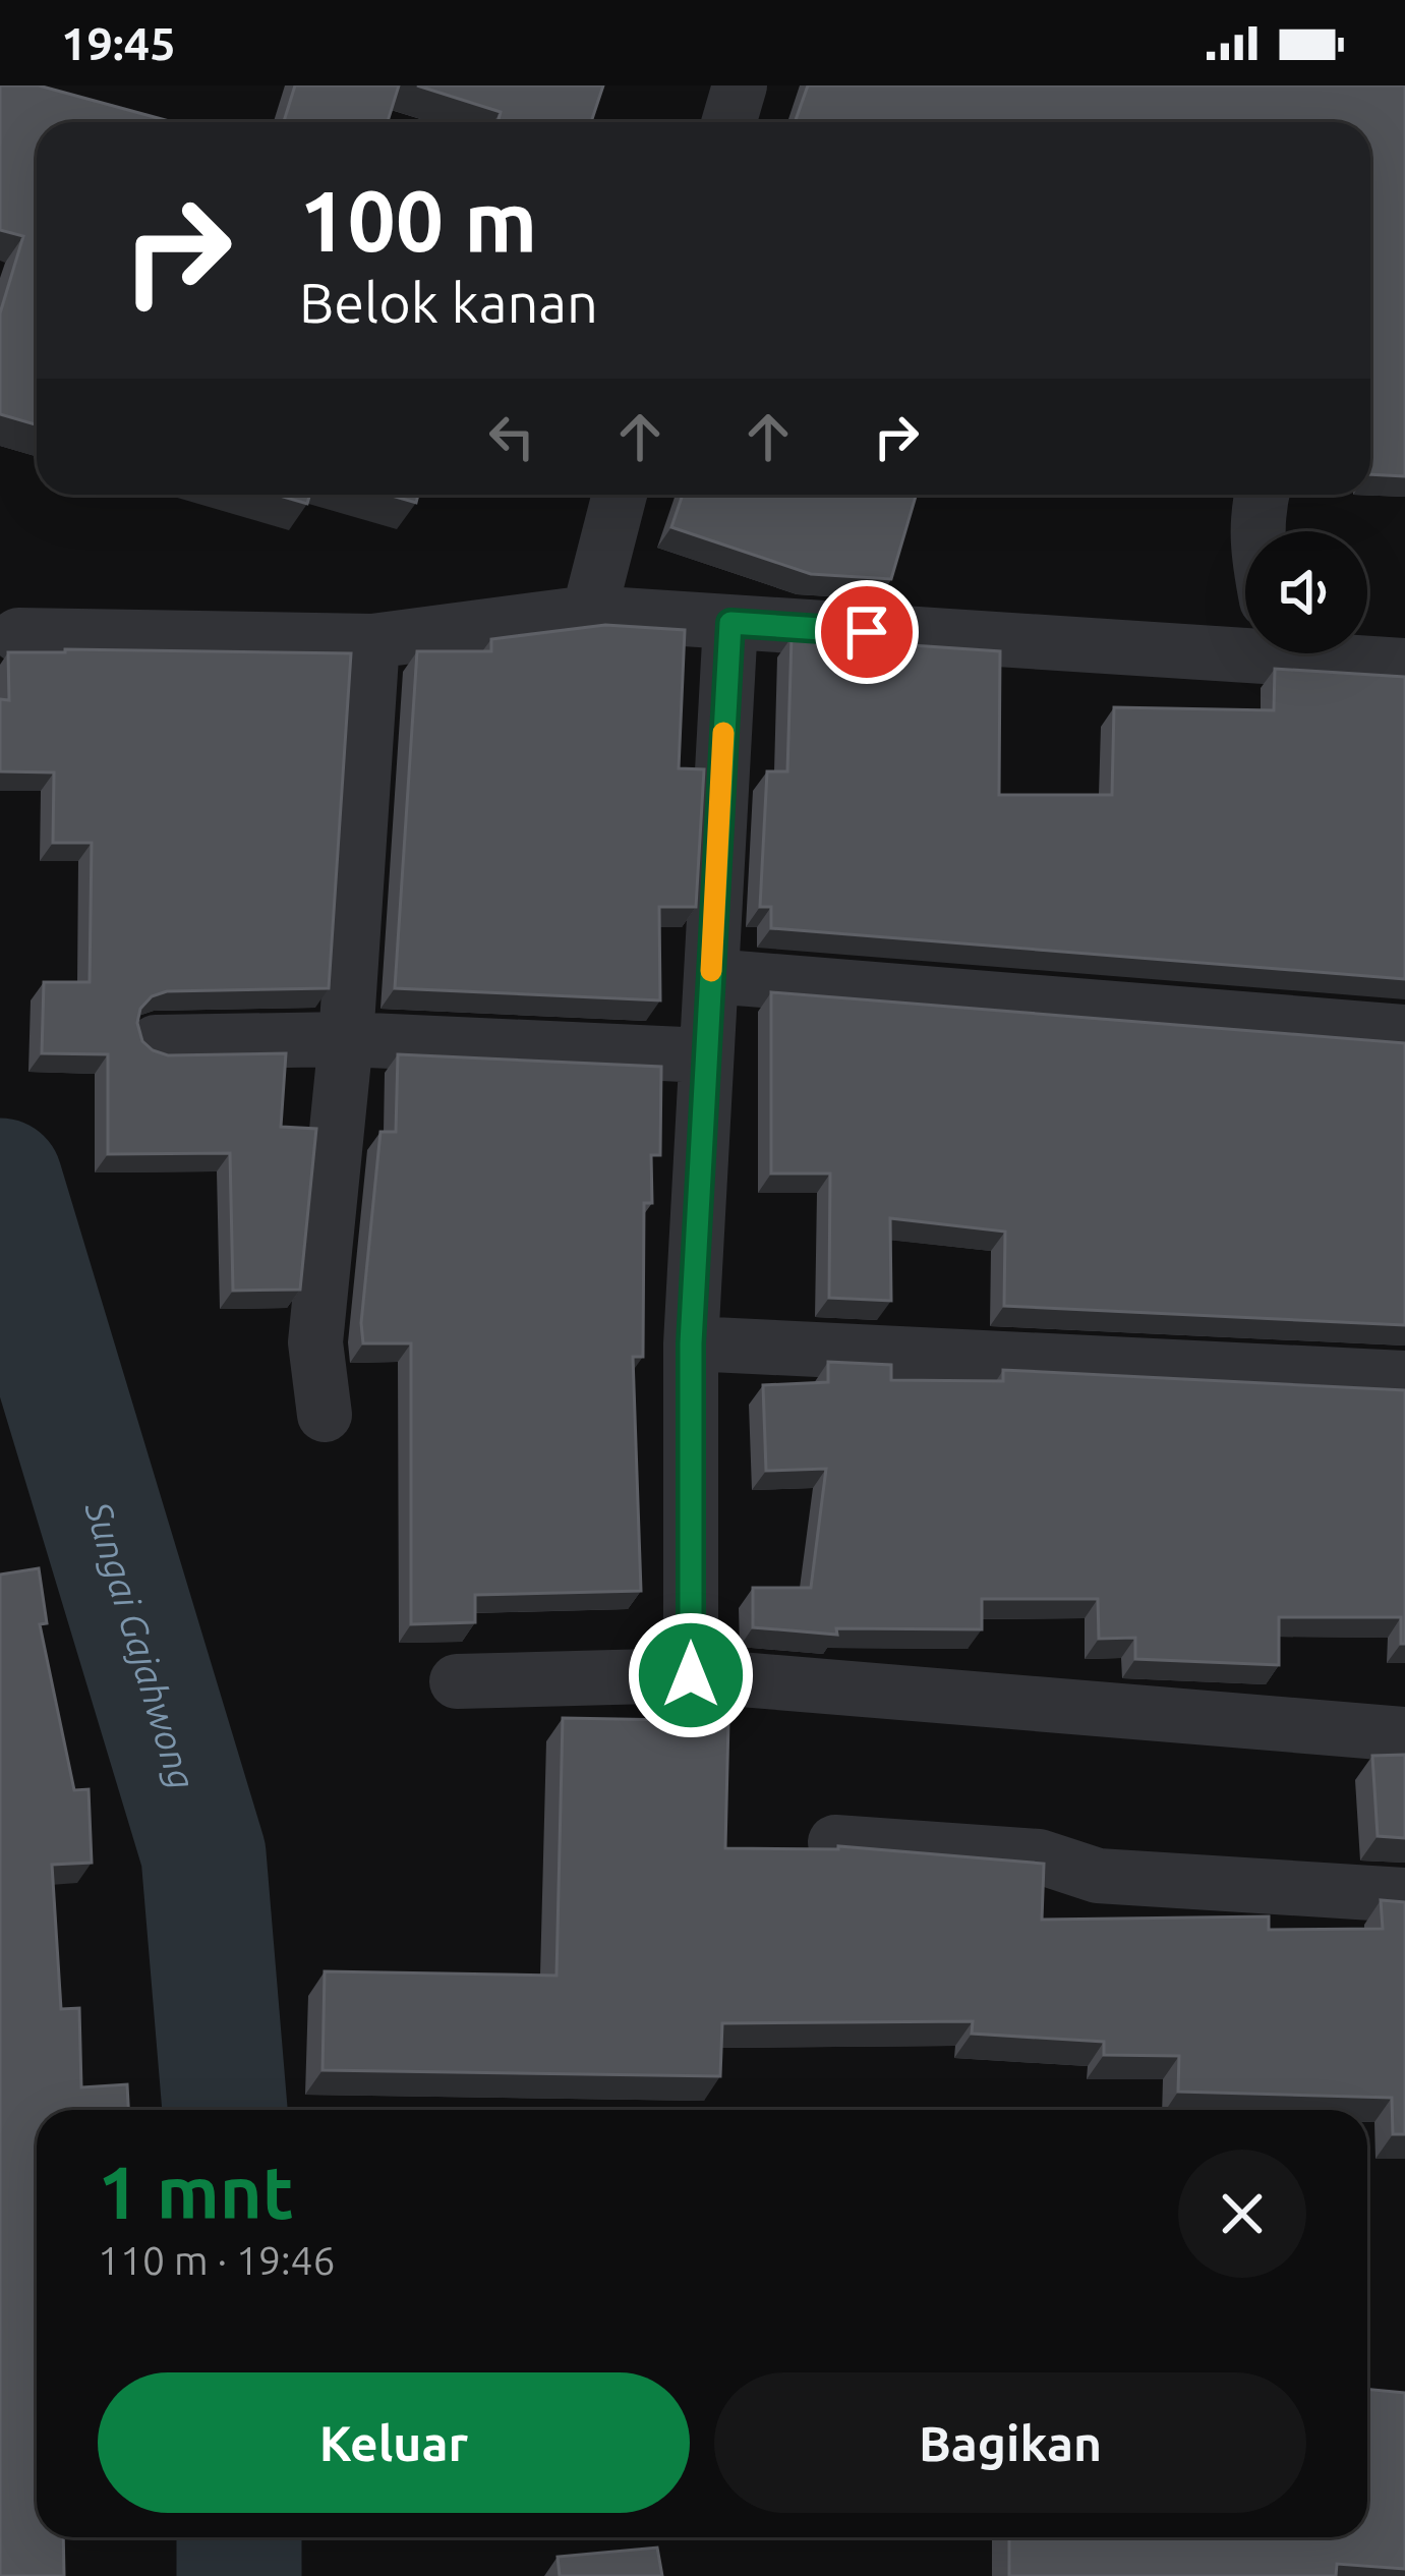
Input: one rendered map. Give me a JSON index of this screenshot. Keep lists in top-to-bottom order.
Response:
{
  "water": ["Sungai Gajahwong"],
  "page": {
    "status": "19:45",
    "turn": ["100 m", "Belok kanan"],
    "heading": ["1 mnt", "110 m · 19:46"],
    "buttons": ["Keluar", "Bagikan"]
  }
}
